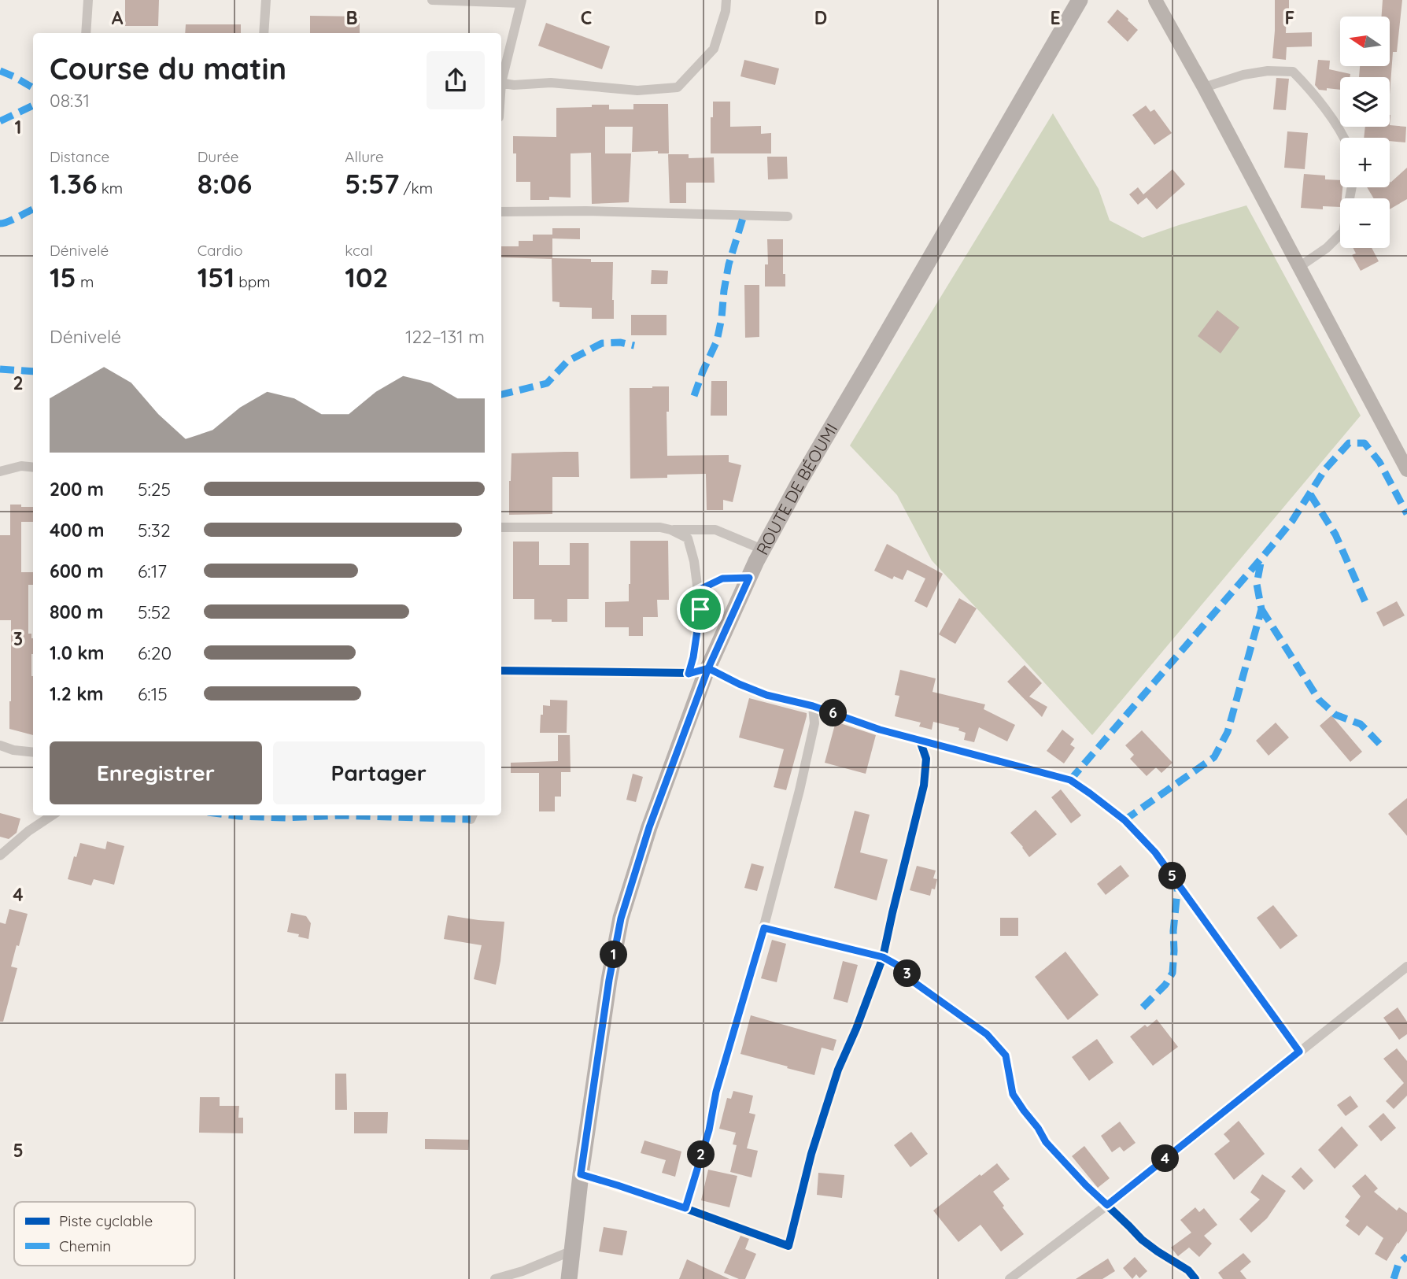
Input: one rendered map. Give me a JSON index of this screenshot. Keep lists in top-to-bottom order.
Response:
{
  "streets": {
    "main road": ["ROUTE DE BÉOUMI"]
  },
  "legend": ["Piste cyclable", "Chemin"],
  "north": "left",
  "page": {
    "map_buttons": ["+", "−"],
    "heading": ["Course du matin", "08:31"],
    "stats": [
      ["Distance", "1.36 km"],
      ["Durée", "8:06"],
      ["Allure", "5:57 /km"],
      ["Dénivelé", "15 m"],
      ["Cardio", "151 bpm"],
      ["kcal", "102"]
    ],
    "chart": ["Dénivelé", "122–131 m"],
    "list": [
      {
        "name": "200 m",
        "note": "5:25"
      },
      {
        "name": "400 m",
        "note": "5:32"
      },
      {
        "name": "600 m",
        "note": "6:17"
      },
      {
        "name": "800 m",
        "note": "5:52"
      },
      {
        "name": "1.0 km",
        "note": "6:20"
      },
      {
        "name": "1.2 km",
        "note": "6:15"
      }
    ],
    "pins": [
      "6",
      "5",
      "1",
      "3",
      "2",
      "4"
    ],
    "buttons": ["Enregistrer", "Partager"]
  },
  "grid": {
    "columns": [
      "A",
      "B",
      "C",
      "D",
      "E",
      "F"
    ],
    "rows": [
      "1",
      "2",
      "3",
      "4",
      "5"
    ]
  }
}
